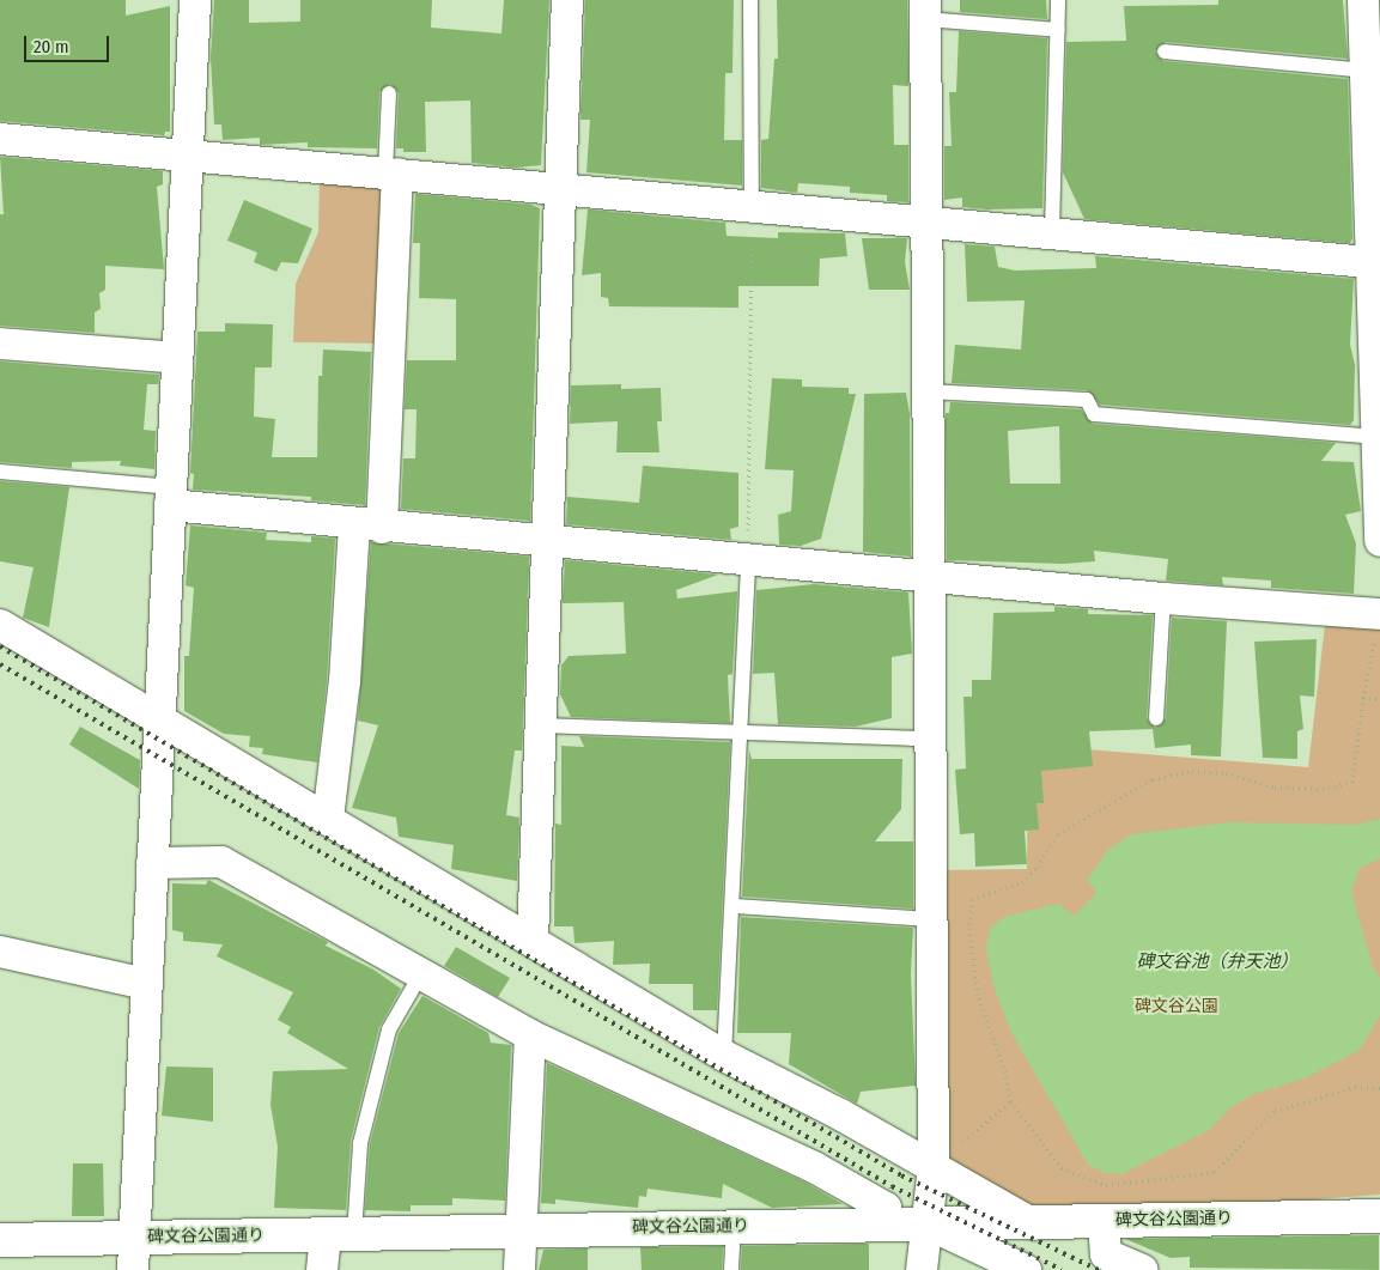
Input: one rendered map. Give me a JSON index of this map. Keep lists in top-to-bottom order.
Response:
{
  "streets": {
    "street": ["碑文谷公園通り"]
  },
  "water": ["碑文谷池（弁天池）"],
  "parks": ["碑文谷公園"],
  "scale_bar": "20 m"
}
